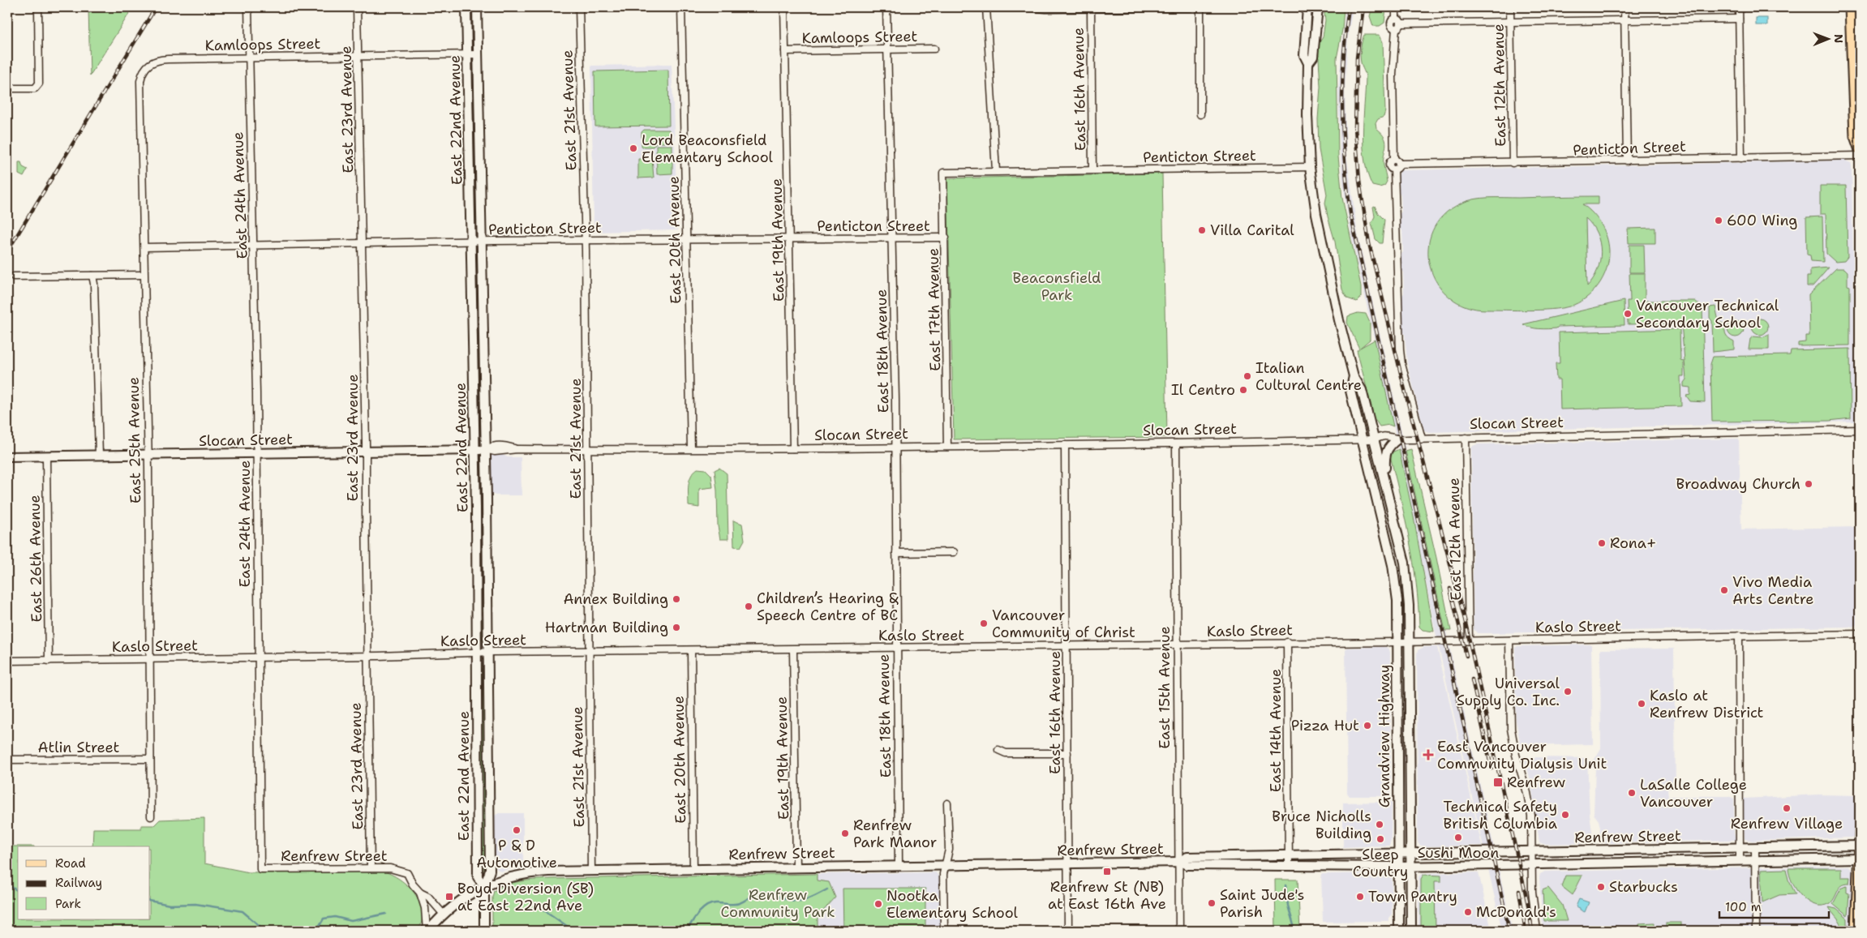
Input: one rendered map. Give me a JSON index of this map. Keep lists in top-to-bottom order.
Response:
{
  "streets": {
    "street": [
      "Kamloops Street",
      "East 12th Avenue",
      "East 16th Avenue",
      "East 23rd Avenue",
      "East 21st Avenue",
      "East 22nd Avenue",
      "Penticton Street",
      "East 24th Avenue",
      "East 20th Avenue",
      "East 19th Avenue",
      "East 17th Avenue",
      "East 18th Avenue",
      "Slocan Street",
      "East 25th Avenue",
      "East 26th Avenue",
      "Kaslo Street",
      "East 15th Avenue",
      "East 14th Avenue",
      "Grandview Highway",
      "Atlin Street",
      "Renfrew Street"
    ]
  },
  "crossings": [
    ["Kamloops Street", "East 23rd Avenue"],
    ["Kamloops Street", "East 22nd Avenue"],
    ["Kamloops Street", "East 24th Avenue"],
    ["Kamloops Street", "East 19th Avenue"],
    ["Kamloops Street", "East 18th Avenue"],
    ["Kamloops Street", "East 25th Avenue"],
    ["East 12th Avenue", "Penticton Street"],
    ["East 12th Avenue", "Slocan Street"],
    ["East 12th Avenue", "Kaslo Street"],
    ["East 16th Avenue", "Penticton Street"],
    ["East 16th Avenue", "Slocan Street"],
    ["East 16th Avenue", "Kaslo Street"],
    ["East 16th Avenue", "Renfrew Street"],
    ["East 23rd Avenue", "Penticton Street"],
    ["East 23rd Avenue", "Slocan Street"],
    ["East 23rd Avenue", "Kaslo Street"],
    ["East 23rd Avenue", "Renfrew Street"],
    ["East 21st Avenue", "Penticton Street"],
    ["East 21st Avenue", "Slocan Street"],
    ["East 21st Avenue", "Kaslo Street"],
    ["East 21st Avenue", "Renfrew Street"],
    ["East 22nd Avenue", "Penticton Street"],
    ["East 22nd Avenue", "Slocan Street"],
    ["East 22nd Avenue", "Kaslo Street"],
    ["East 22nd Avenue", "Renfrew Street"],
    ["Penticton Street", "East 24th Avenue"],
    ["Penticton Street", "East 20th Avenue"],
    ["Penticton Street", "East 19th Avenue"],
    ["Penticton Street", "East 17th Avenue"],
    ["Penticton Street", "East 18th Avenue"],
    ["Penticton Street", "East 25th Avenue"],
    ["East 24th Avenue", "Slocan Street"],
    ["East 24th Avenue", "Kaslo Street"],
    ["East 24th Avenue", "Renfrew Street"],
    ["East 20th Avenue", "Slocan Street"],
    ["East 20th Avenue", "Kaslo Street"],
    ["East 20th Avenue", "Renfrew Street"],
    ["East 19th Avenue", "Slocan Street"],
    ["East 19th Avenue", "Kaslo Street"],
    ["East 19th Avenue", "Renfrew Street"],
    ["East 17th Avenue", "Slocan Street"],
    ["East 18th Avenue", "Slocan Street"],
    ["East 18th Avenue", "Kaslo Street"],
    ["East 18th Avenue", "Renfrew Street"],
    ["Slocan Street", "East 25th Avenue"],
    ["Slocan Street", "East 26th Avenue"],
    ["Slocan Street", "East 15th Avenue"],
    ["Slocan Street", "Grandview Highway"],
    ["East 25th Avenue", "Kaslo Street"],
    ["East 25th Avenue", "Atlin Street"],
    ["East 26th Avenue", "Kaslo Street"],
    ["Kaslo Street", "East 15th Avenue"],
    ["Kaslo Street", "East 14th Avenue"],
    ["Kaslo Street", "Grandview Highway"],
    ["East 15th Avenue", "Renfrew Street"],
    ["East 14th Avenue", "Renfrew Street"],
    ["Grandview Highway", "Renfrew Street"]
  ],
  "parks": ["Beaconsfield Park", "Renfrew Community Park"],
  "places": {
    "other": [
      "Lord Beaconsfield Elementary School",
      "600 Wing",
      "Villa Carital",
      "Vancouver Technical Secondary School",
      "Italian Cultural Centre",
      "Il Centro",
      "Broadway Church",
      "Rona+",
      "Vivo Media Arts Centre",
      "Annex Building",
      "Children’s Hearing & Speech Centre of BC",
      "Vancouver Community of Christ",
      "Hartman Building",
      "Universal Supply Co. Inc.",
      "Kaslo at Renfrew District",
      "Pizza Hut",
      "LaSalle College Vancouver",
      "Renfrew Village",
      "Technical Safety British Columbia",
      "Bruce Nicholls Building",
      "P & D Automotive",
      "Renfrew Park Manor",
      "Sushi Moon",
      "Sleep Country",
      "Starbucks",
      "Town Pantry",
      "Saint Jude's Parish",
      "Nootka Elementary School",
      "McDonald's"
    ],
    "health": ["East Vancouver Community Dialysis Unit"],
    "transit": ["Renfrew", "Renfrew St (NB) at East 16th Ave", "Boyd Diversion (SB) at East 22nd Ave"]
  },
  "legend": ["Road", "Railway", "Park"],
  "scale_bar": "100 m",
  "north": "right"
}
